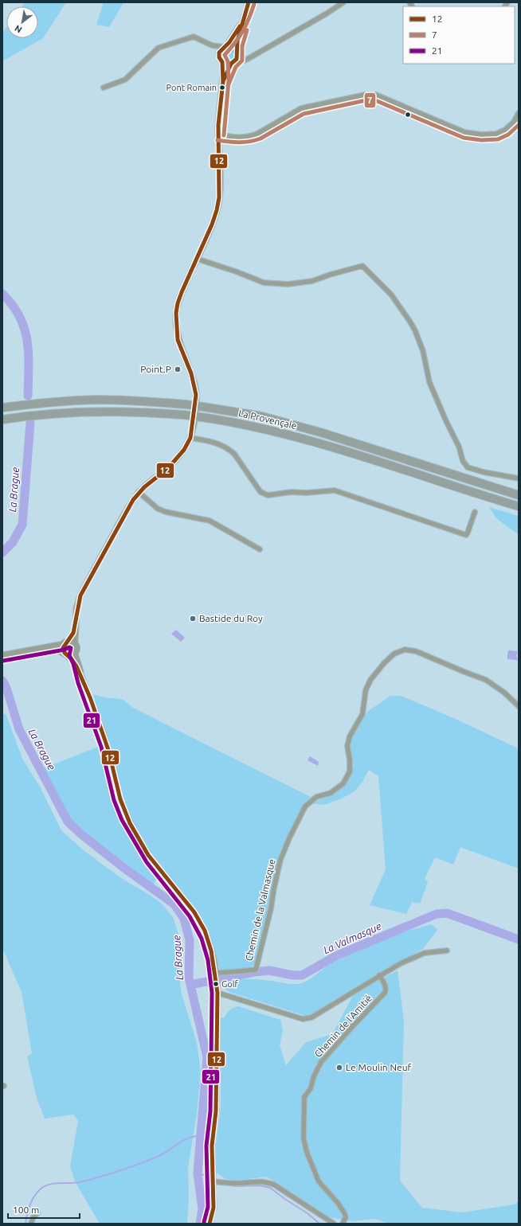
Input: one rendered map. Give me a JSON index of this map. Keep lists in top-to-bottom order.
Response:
{
  "streets": {
    "highway": ["La Provençale"],
    "street": ["Chemin de la Valmasque", "Chemin de l'Amitié"]
  },
  "water": ["La Brague", "La Valmasque"],
  "places": [
    "Pont Romain",
    "Point.P",
    "Bastide du Roy",
    "Golf",
    "Le Moulin Neuf"
  ],
  "lines": ["transit line 12", "transit line 7", "transit line 21"],
  "legend": ["12", "7", "21"],
  "scale_bar": "100 m",
  "north": "bottom left"
}
